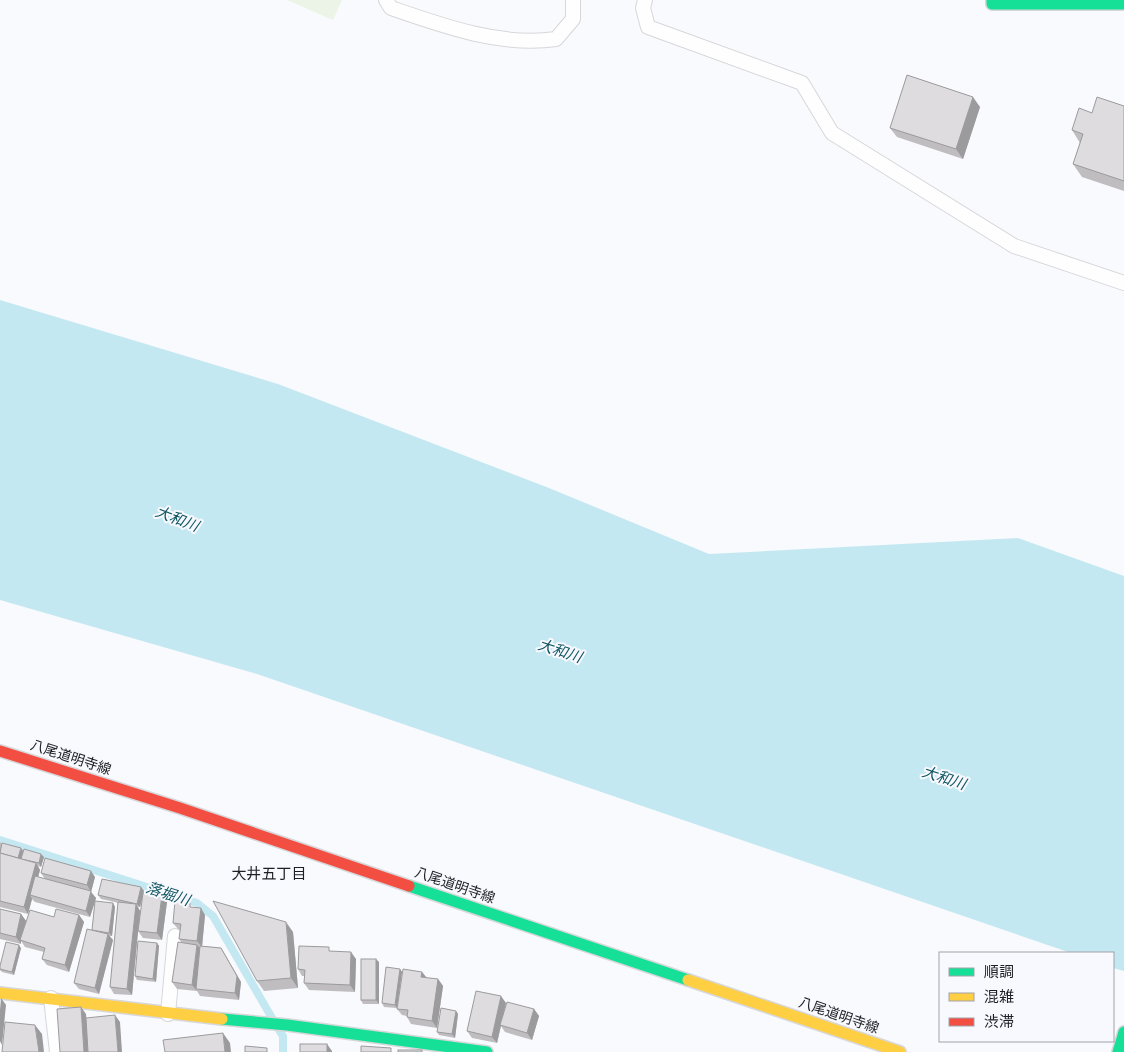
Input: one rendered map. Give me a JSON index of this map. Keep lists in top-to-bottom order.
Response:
{
  "streets": {
    "main road": ["八尾道明寺線"]
  },
  "districts": ["大井五丁目"],
  "water": ["大和川", "落堀川"],
  "legend": ["順調", "混雑", "渋滞"]
}
